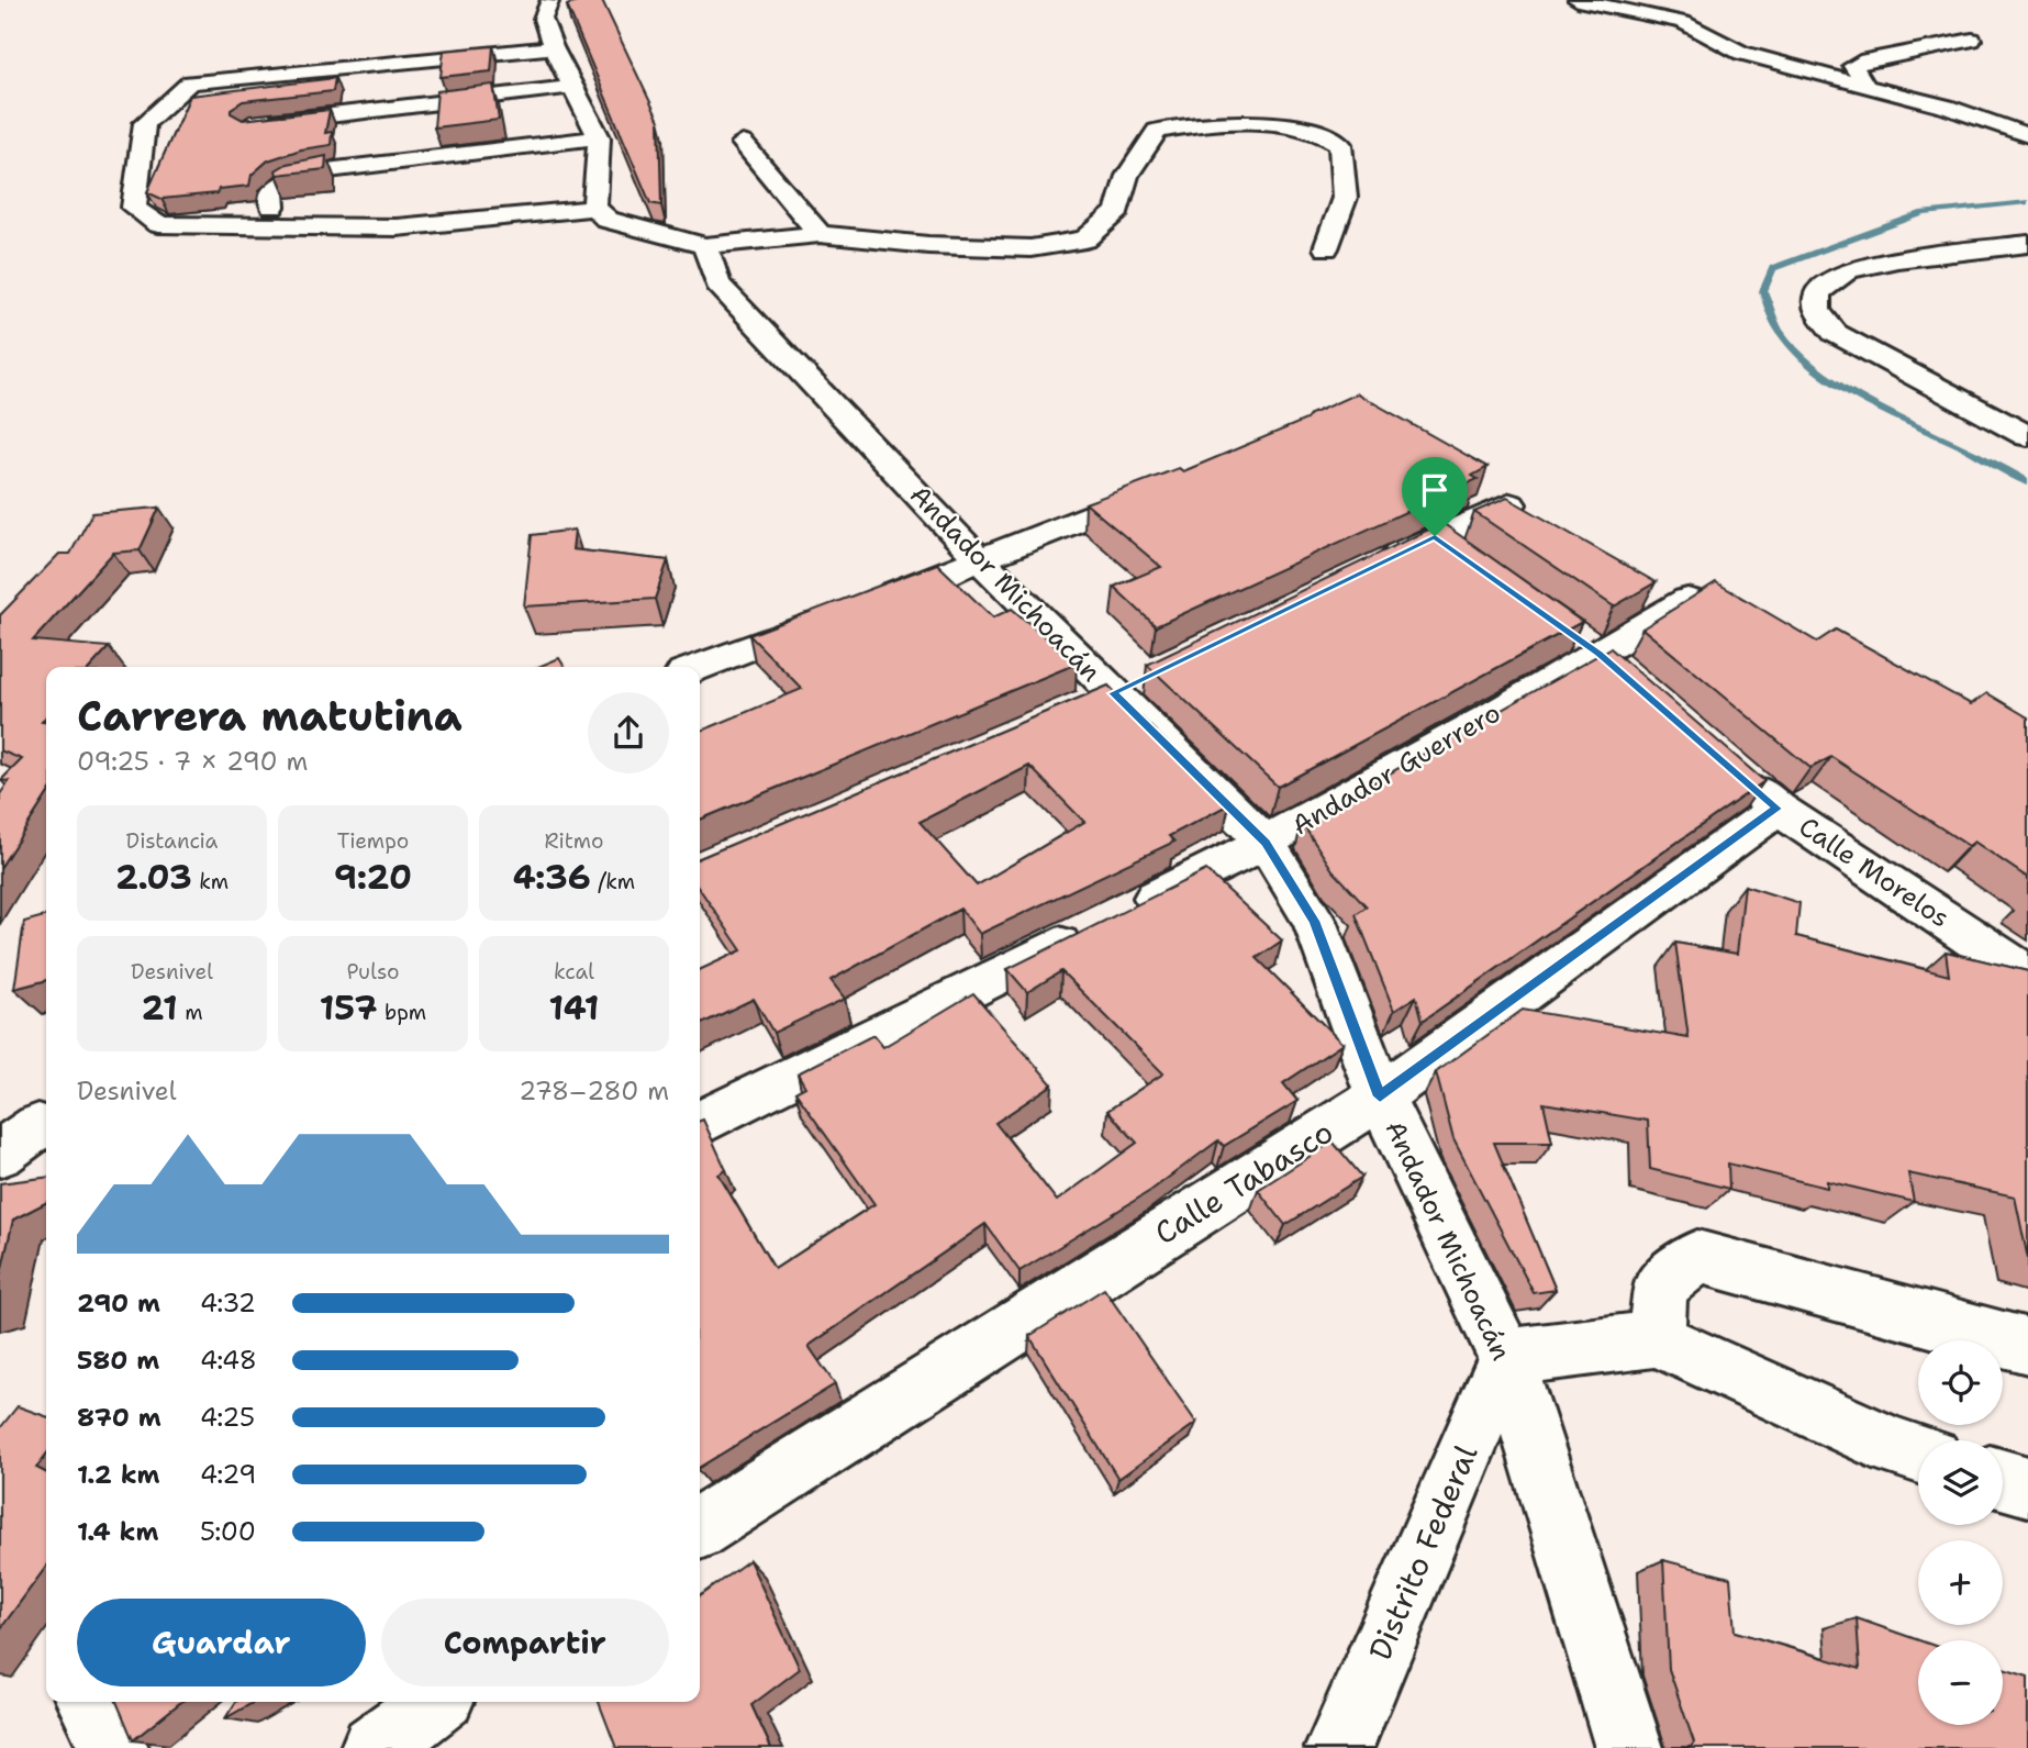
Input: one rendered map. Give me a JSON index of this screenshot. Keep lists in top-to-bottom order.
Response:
{
  "streets": {
    "street": [
      "Andador Michoacán",
      "Andador Guerrero",
      "Calle Morelos",
      "Calle Tabasco",
      "Distrito Federal"
    ]
  },
  "crossings": [
    ["Andador Michoacán", "Andador Guerrero"],
    ["Andador Michoacán", "Calle Tabasco"],
    ["Andador Michoacán", "Distrito Federal"],
    ["Calle Morelos", "Calle Tabasco"]
  ],
  "page": {
    "heading": ["Carrera matutina", "09:25 · 7 × 290 m"],
    "stats": [
      ["Distancia", "2.03 km"],
      ["Tiempo", "9:20"],
      ["Ritmo", "4:36 /km"],
      ["Desnivel", "21 m"],
      ["Pulso", "157 bpm"],
      ["kcal", "141"]
    ],
    "chart": ["Desnivel", "278–280 m"],
    "list": [
      {
        "name": "290 m",
        "note": "4:32"
      },
      {
        "name": "580 m",
        "note": "4:48"
      },
      {
        "name": "870 m",
        "note": "4:25"
      },
      {
        "name": "1.2 km",
        "note": "4:29"
      },
      {
        "name": "1.4 km",
        "note": "5:00"
      }
    ],
    "map_buttons": ["+", "−"],
    "buttons": ["Guardar", "Compartir"]
  }
}
